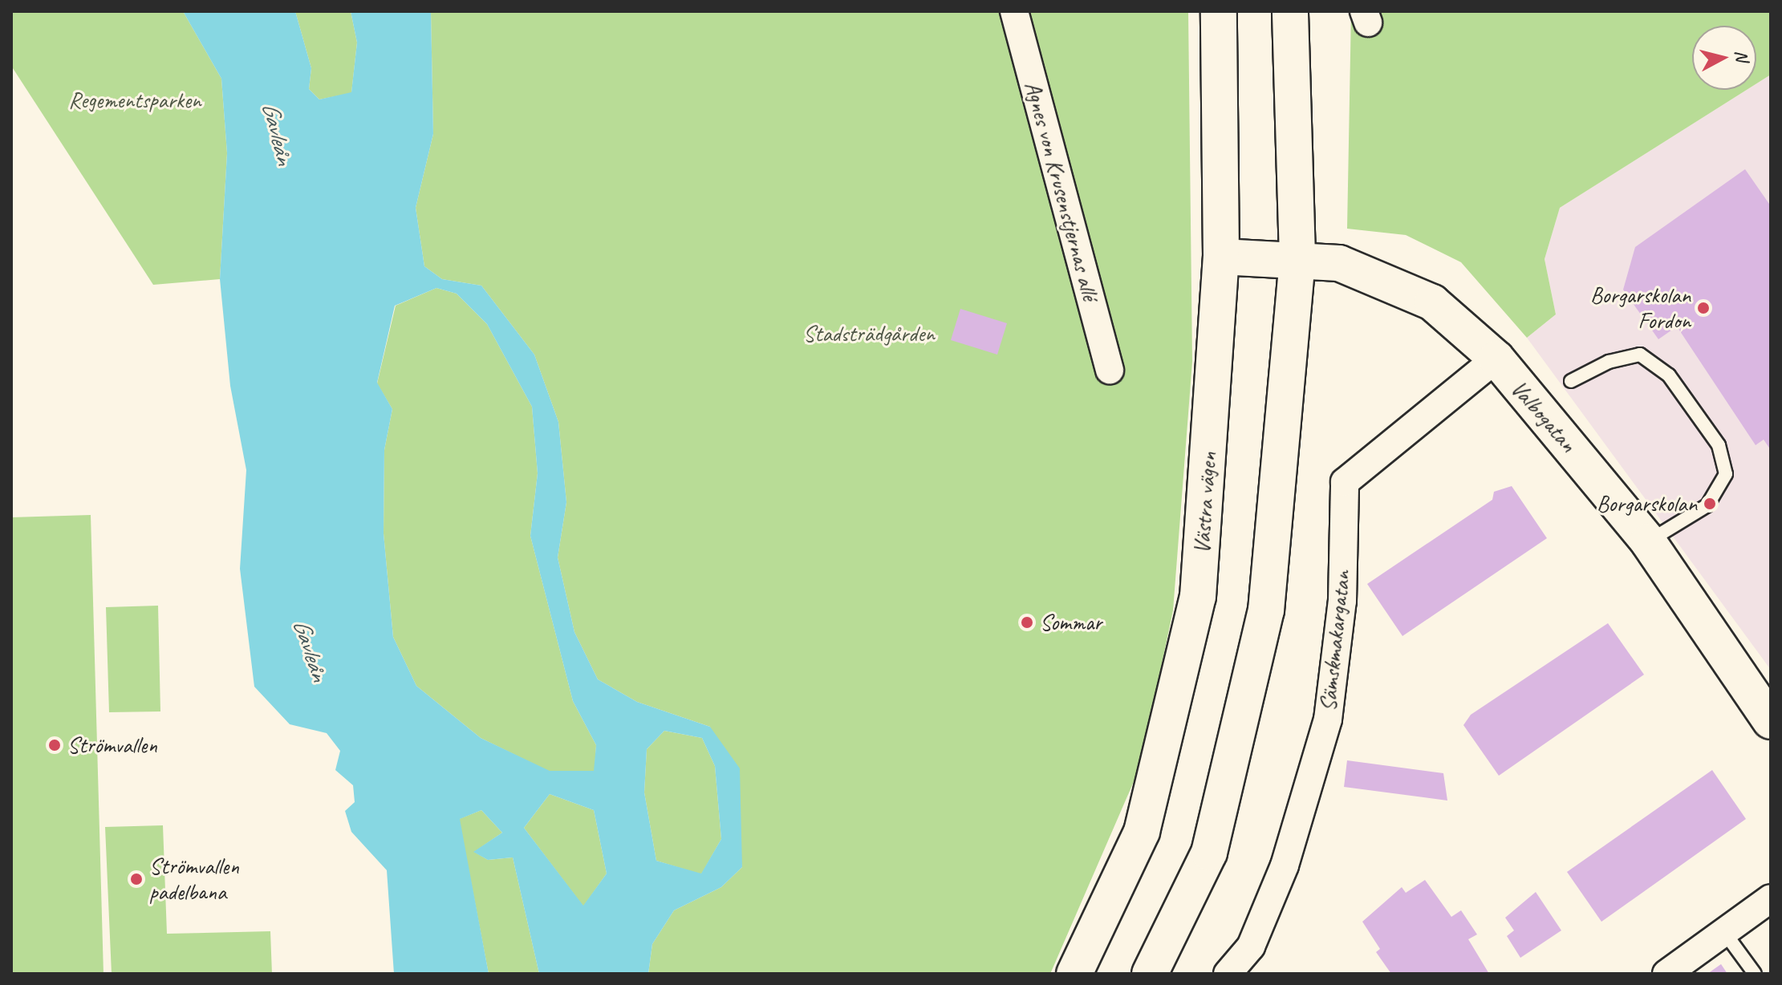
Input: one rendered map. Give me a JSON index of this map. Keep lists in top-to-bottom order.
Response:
{
  "streets": {
    "main road": ["Valbogatan", "Västra vägen"],
    "street": ["Agnes von Krusenstjernas allé", "Sämskmakargatan"]
  },
  "crossings": [
    ["Valbogatan", "Västra vägen"],
    ["Valbogatan", "Sämskmakargatan"]
  ],
  "water": ["Gavleån"],
  "parks": ["Regementsparken", "Stadsträdgården"],
  "places": [
    "Borgarskolan Fordon",
    "Borgarskolan",
    "Sommar",
    "Strömvallen",
    "Strömvallen padelbana"
  ],
  "north": "right"
}
